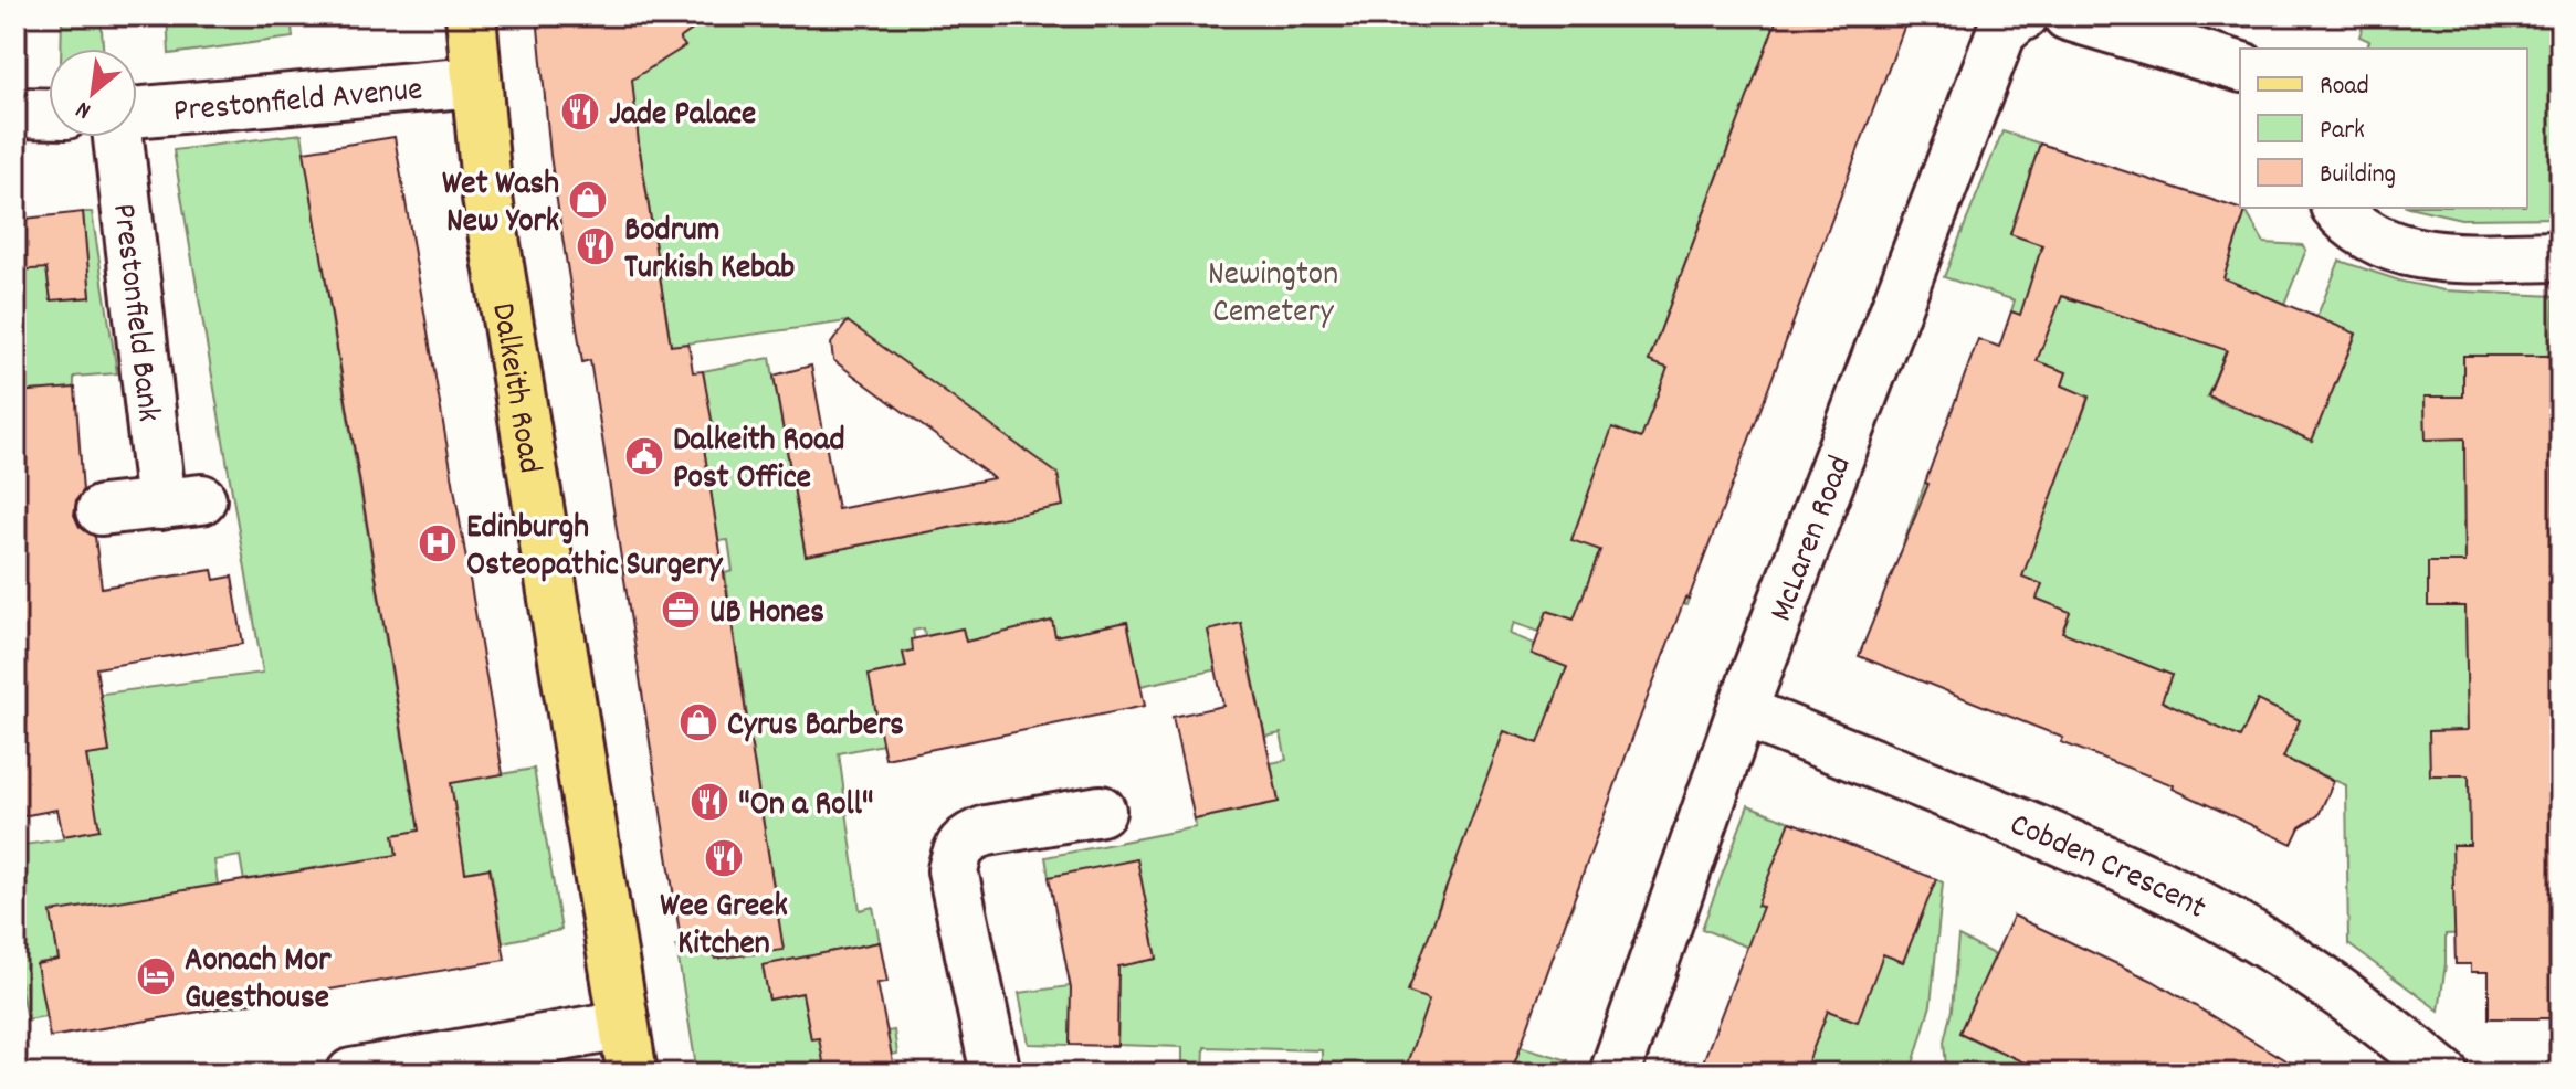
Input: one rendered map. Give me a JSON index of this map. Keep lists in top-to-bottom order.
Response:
{
  "streets": {
    "main road": ["Dalkeith Road"],
    "street": [
      "Prestonfield Avenue",
      "Prestonfield Bank",
      "McLaren Road",
      "Cobden Crescent"
    ]
  },
  "crossings": [
    ["Prestonfield Avenue", "Dalkeith Road"],
    ["McLaren Road", "Cobden Crescent"]
  ],
  "parks": ["Newington Cemetery"],
  "places": {
    "restaurant": [
      "Jade Palace",
      "Bodrum Turkish Kebab",
      "\"On a Roll\"",
      "Wee Greek Kitchen"
    ],
    "shop": ["Wet Wash New York", "Cyrus Barbers"],
    "public building": ["Dalkeith Road Post Office"],
    "hospital": ["Edinburgh Osteopathic Surgery"],
    "office": ["UB Hones"],
    "hotel": ["Aonach Mor Guesthouse"]
  },
  "legend": ["Road", "Park", "Building"],
  "north": "bottom left"
}
